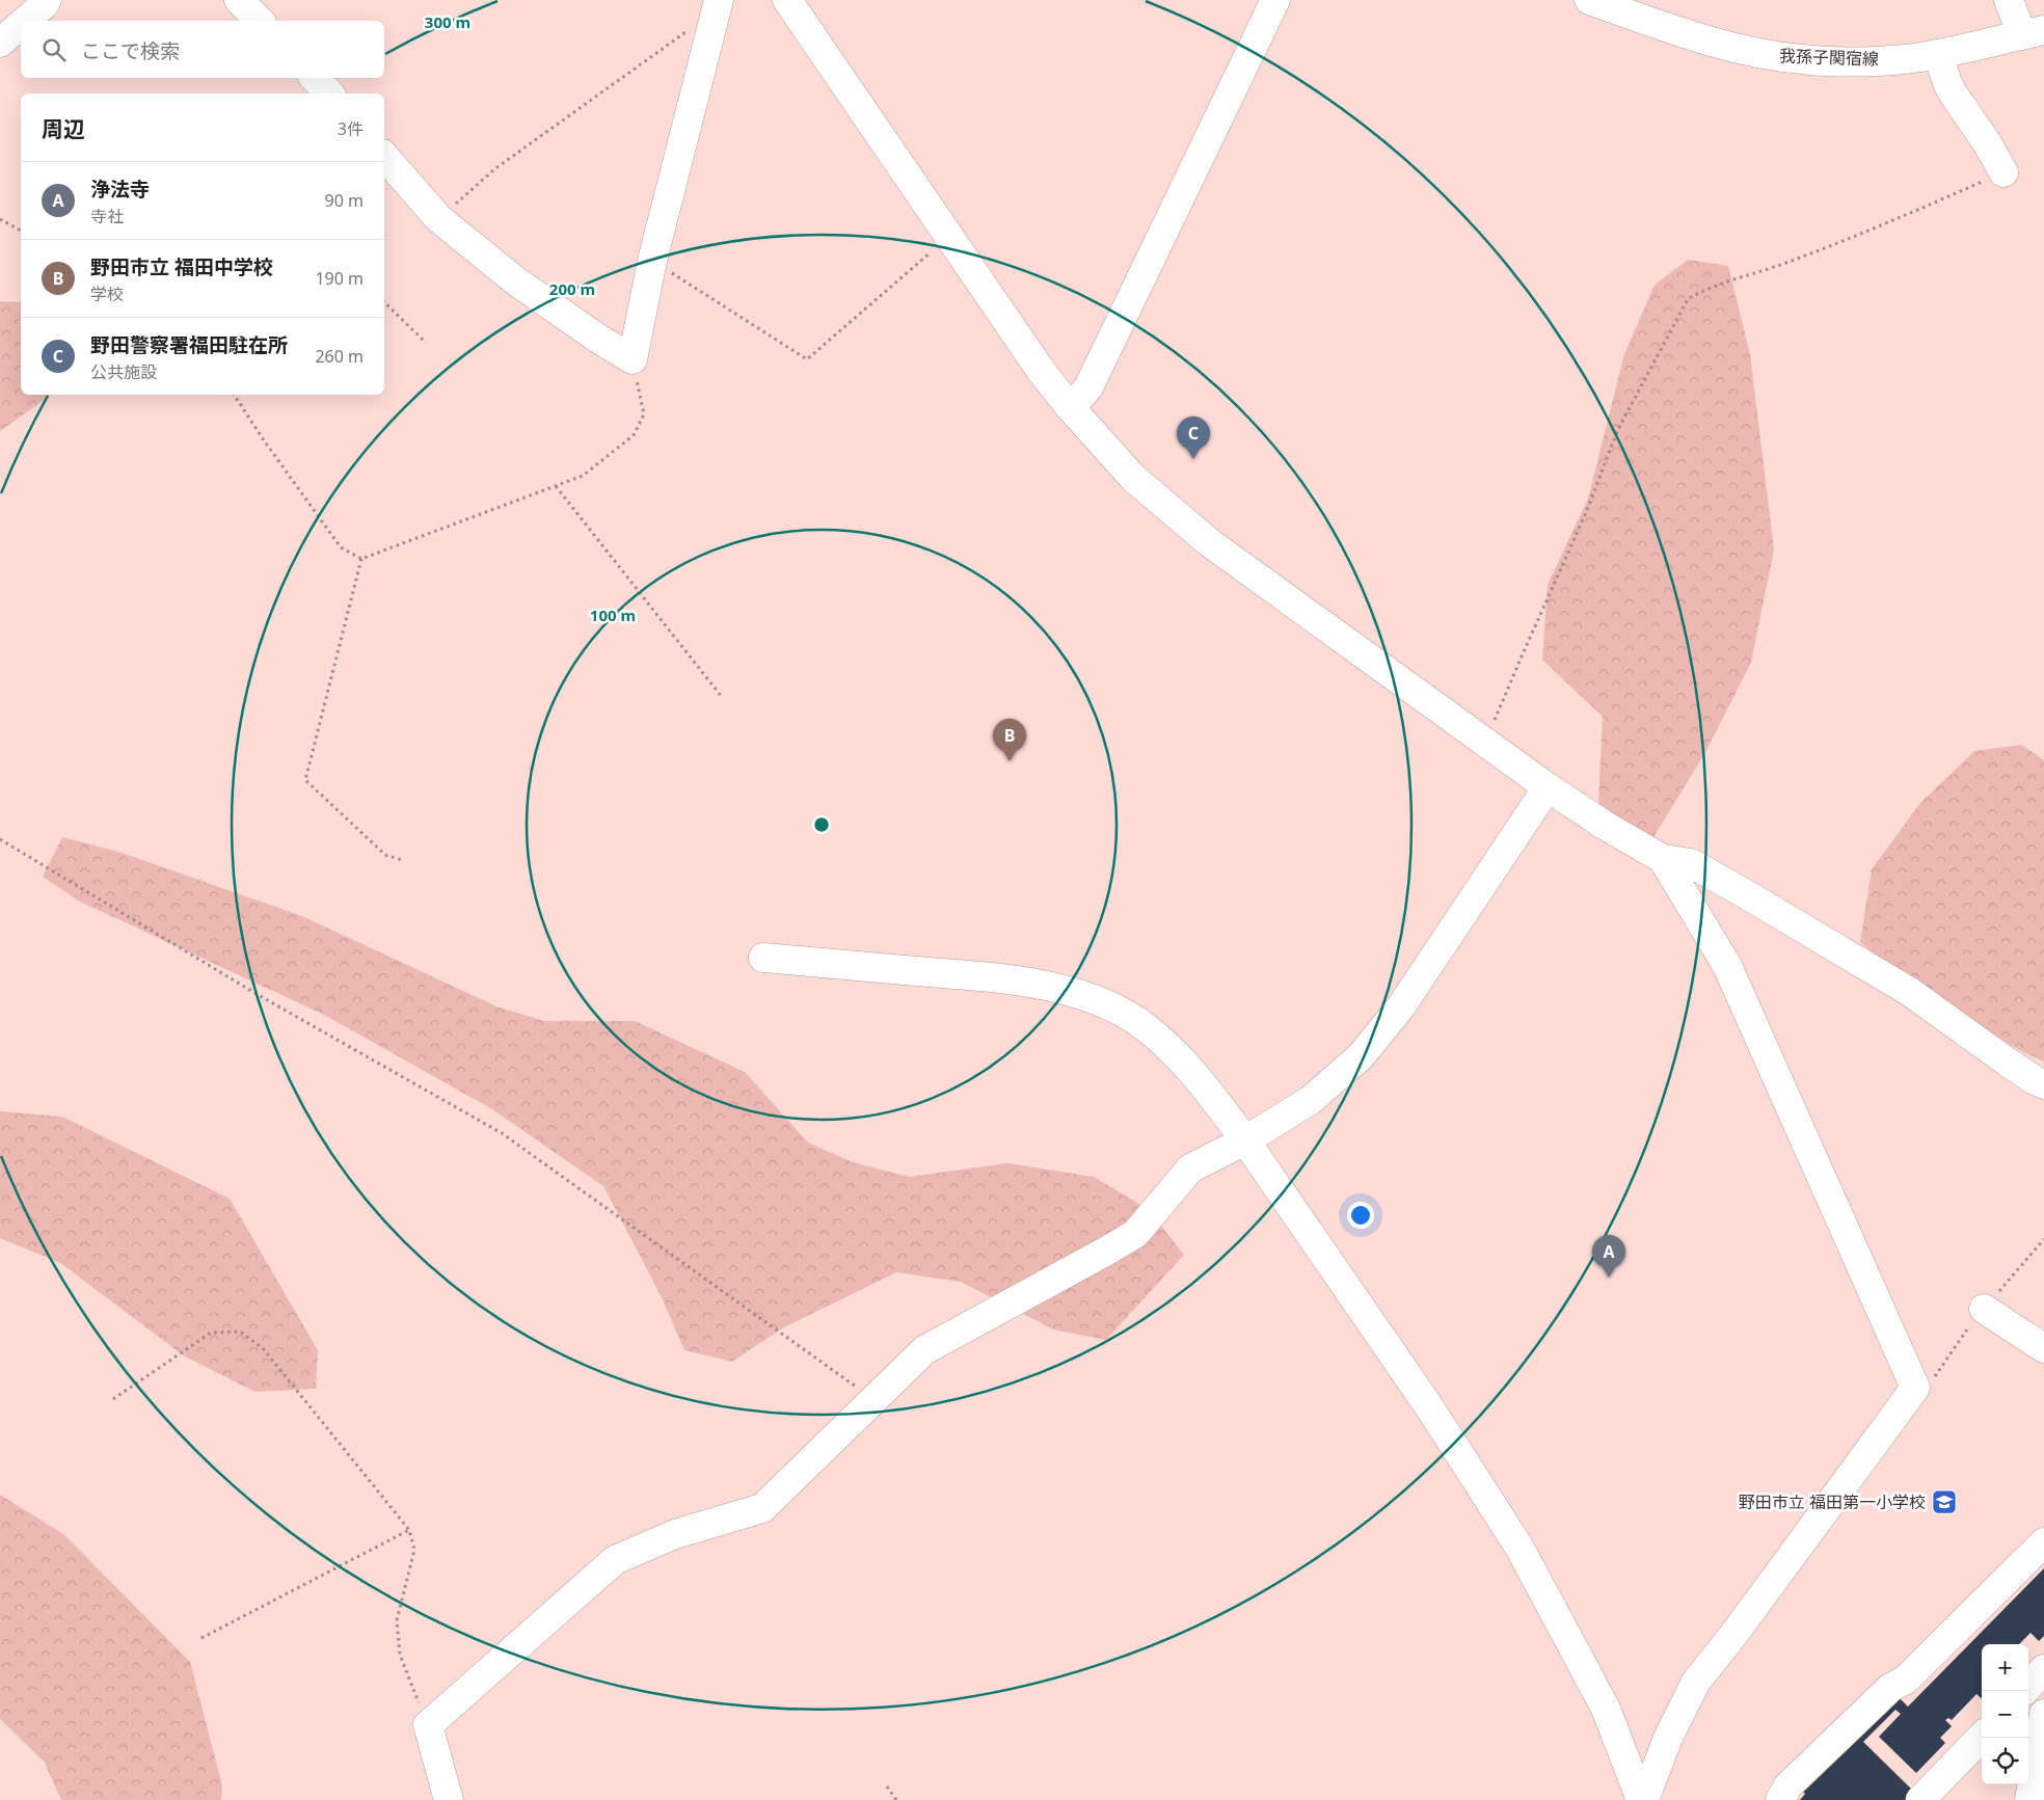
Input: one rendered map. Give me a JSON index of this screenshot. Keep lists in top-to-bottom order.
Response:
{
  "streets": {
    "street": ["我孫子関宿線"]
  },
  "places": {
    "school or university": ["野田市立 福田第一小学校"]
  },
  "page": {
    "search": "ここで検索",
    "heading": ["周辺", "3件"],
    "list": [
      {
        "mark": "A",
        "name": "浄法寺",
        "note": "寺社",
        "value": "90 m"
      },
      {
        "mark": "B",
        "name": "野田市立 福田中学校",
        "note": "学校",
        "value": "190 m"
      },
      {
        "mark": "C",
        "name": "野田警察署福田駐在所",
        "note": "公共施設",
        "value": "260 m"
      }
    ],
    "pins": ["C", "B", "A"],
    "map_buttons": ["+", "−"]
  },
  "rings": ["300 m", "200 m", "100 m"]
}
